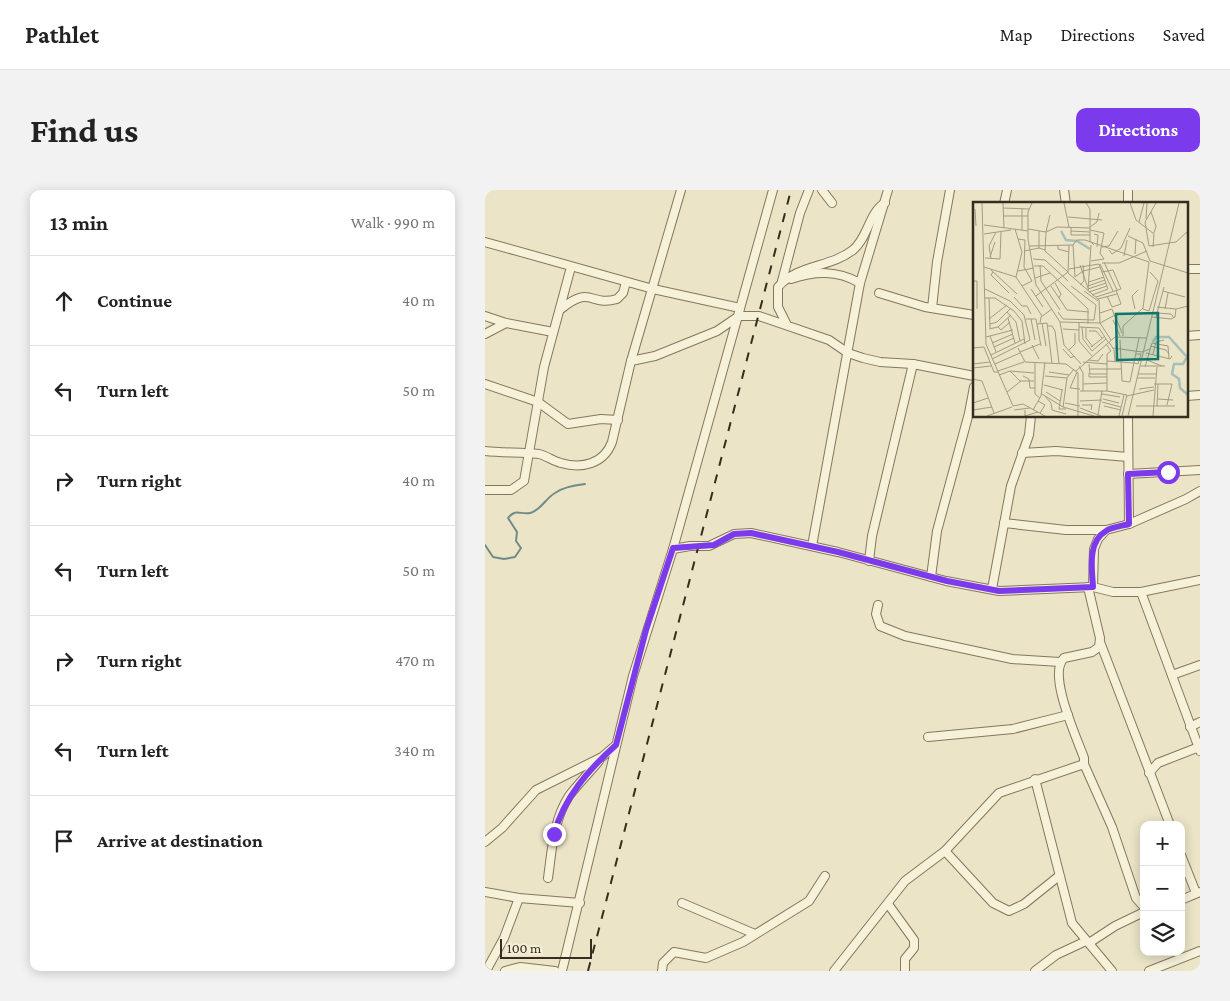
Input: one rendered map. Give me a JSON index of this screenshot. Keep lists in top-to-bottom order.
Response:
{
  "scale_bar": "100 m",
  "page": {
    "header": "Pathlet",
    "nav": ["Map", "Directions", "Saved"],
    "buttons": "Directions",
    "title": "Find us",
    "heading": ["13 min", "Walk · 990 m"],
    "list": [
      ["Continue", "40 m"],
      ["Turn left", "50 m"],
      ["Turn right", "40 m"],
      ["Turn left", "50 m"],
      ["Turn right", "470 m"],
      ["Turn left", "340 m"],
      "Arrive at destination"
    ],
    "map_buttons": ["+", "−"],
    "scale": "100 m"
  }
}
